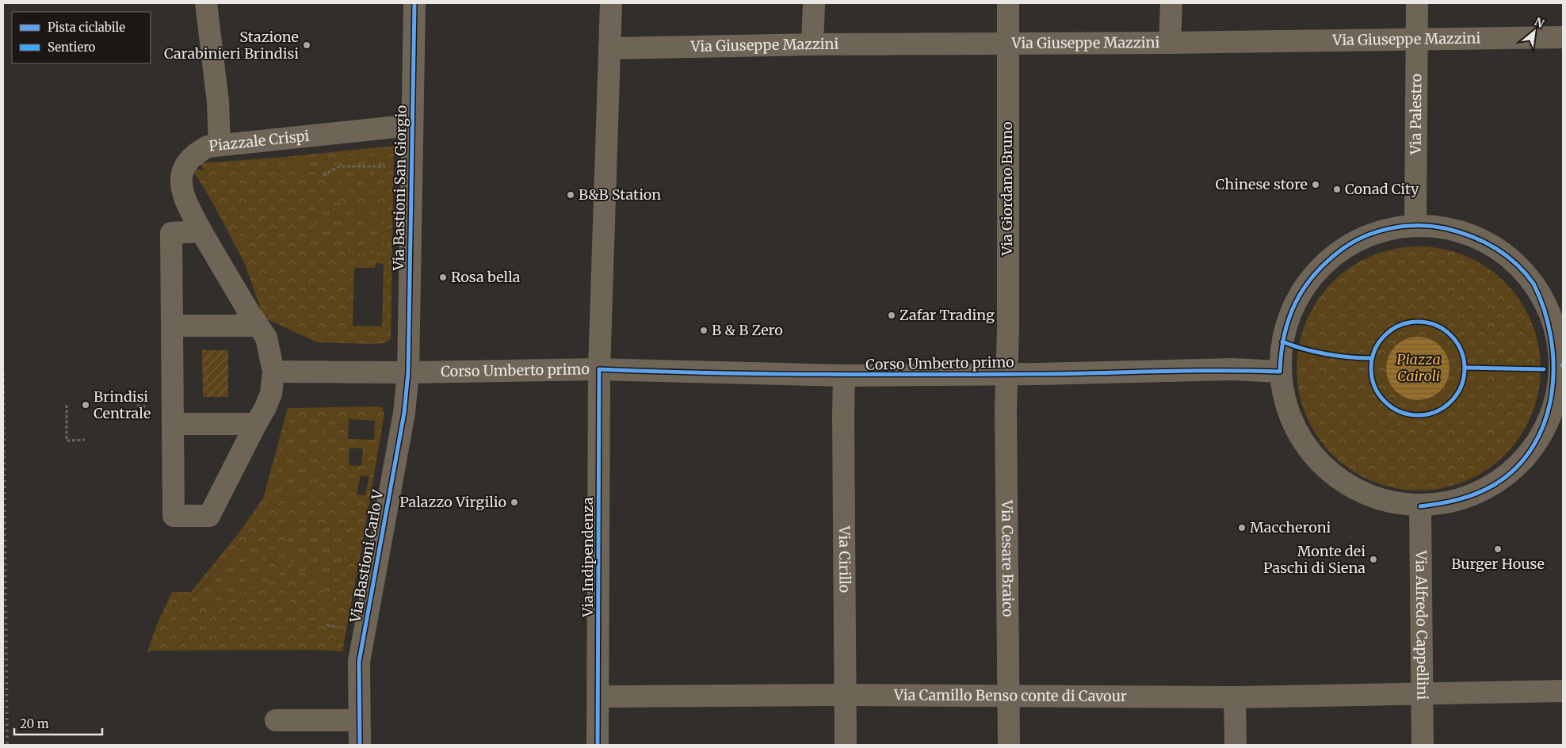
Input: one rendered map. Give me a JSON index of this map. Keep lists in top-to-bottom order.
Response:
{
  "streets": {
    "street": [
      "Via Giuseppe Mazzini",
      "Via Palestro",
      "Piazzale Crispi",
      "Via Bastioni San Giorgio",
      "Via Giordano Bruno",
      "Corso Umberto primo",
      "Via Bastioni Carlo V",
      "Via Indipendenza",
      "Via Cesare Braico",
      "Via Cirillo",
      "Via Alfredo Cappellini",
      "Via Camillo Benso conte di Cavour"
    ]
  },
  "crossings": [
    ["Via Giuseppe Mazzini", "Via Palestro"],
    ["Via Giuseppe Mazzini", "Via Giordano Bruno"],
    ["Via Giuseppe Mazzini", "Via Indipendenza"],
    ["Piazzale Crispi", "Via Bastioni San Giorgio"],
    ["Piazzale Crispi", "Corso Umberto primo"],
    ["Via Bastioni San Giorgio", "Corso Umberto primo"],
    ["Via Bastioni San Giorgio", "Via Bastioni Carlo V"],
    ["Via Giordano Bruno", "Corso Umberto primo"],
    ["Via Giordano Bruno", "Via Cesare Braico"],
    ["Corso Umberto primo", "Via Bastioni Carlo V"],
    ["Corso Umberto primo", "Via Indipendenza"],
    ["Corso Umberto primo", "Via Cesare Braico"],
    ["Corso Umberto primo", "Via Cirillo"],
    ["Via Indipendenza", "Via Camillo Benso conte di Cavour"],
    ["Via Cesare Braico", "Via Camillo Benso conte di Cavour"],
    ["Via Cirillo", "Via Camillo Benso conte di Cavour"],
    ["Via Alfredo Cappellini", "Via Camillo Benso conte di Cavour"]
  ],
  "parks": ["Piazza Cairoli"],
  "places": [
    "Stazione Carabinieri Brindisi",
    "Chinese store",
    "Conad City",
    "B&B Station",
    "Rosa bella",
    "Zafar Trading",
    "B & B Zero",
    "Brindisi Centrale",
    "Palazzo Virgilio",
    "Maccheroni",
    "Burger House",
    "Monte dei Paschi di Siena"
  ],
  "legend": ["Pista ciclabile", "Sentiero"],
  "scale_bar": "20 m",
  "north": "top right"
}
